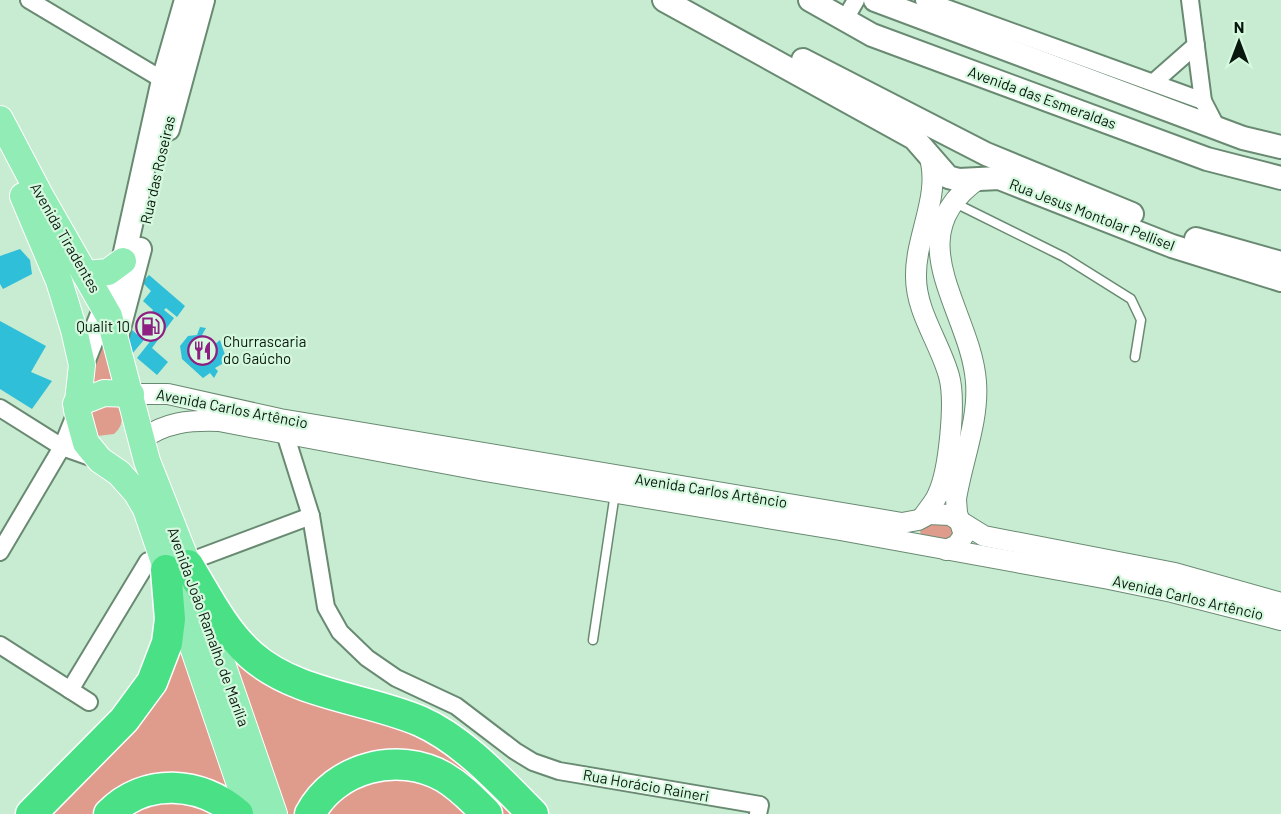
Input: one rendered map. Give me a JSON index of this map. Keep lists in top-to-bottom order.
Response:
{
  "streets": {
    "main road": [
      "Avenida das Esmeraldas",
      "Rua das Roseiras",
      "Rua Jesus Montolar Pellisel",
      "Avenida Tiradentes",
      "Avenida João Ramalho de Marília"
    ],
    "street": ["Avenida Carlos Artêncio", "Rua Horácio Raineri"]
  },
  "crossings": [
    ["Rua das Roseiras", "Avenida Tiradentes"],
    ["Avenida Tiradentes", "Avenida Carlos Artêncio"],
    ["Avenida Tiradentes", "Avenida João Ramalho de Marília"],
    ["Avenida Carlos Artêncio", "Avenida João Ramalho de Marília"]
  ],
  "places": {
    "fuel station": ["Qualit 10"],
    "restaurant": ["Churrascaria do Gaúcho"]
  },
  "north": "top"
}
